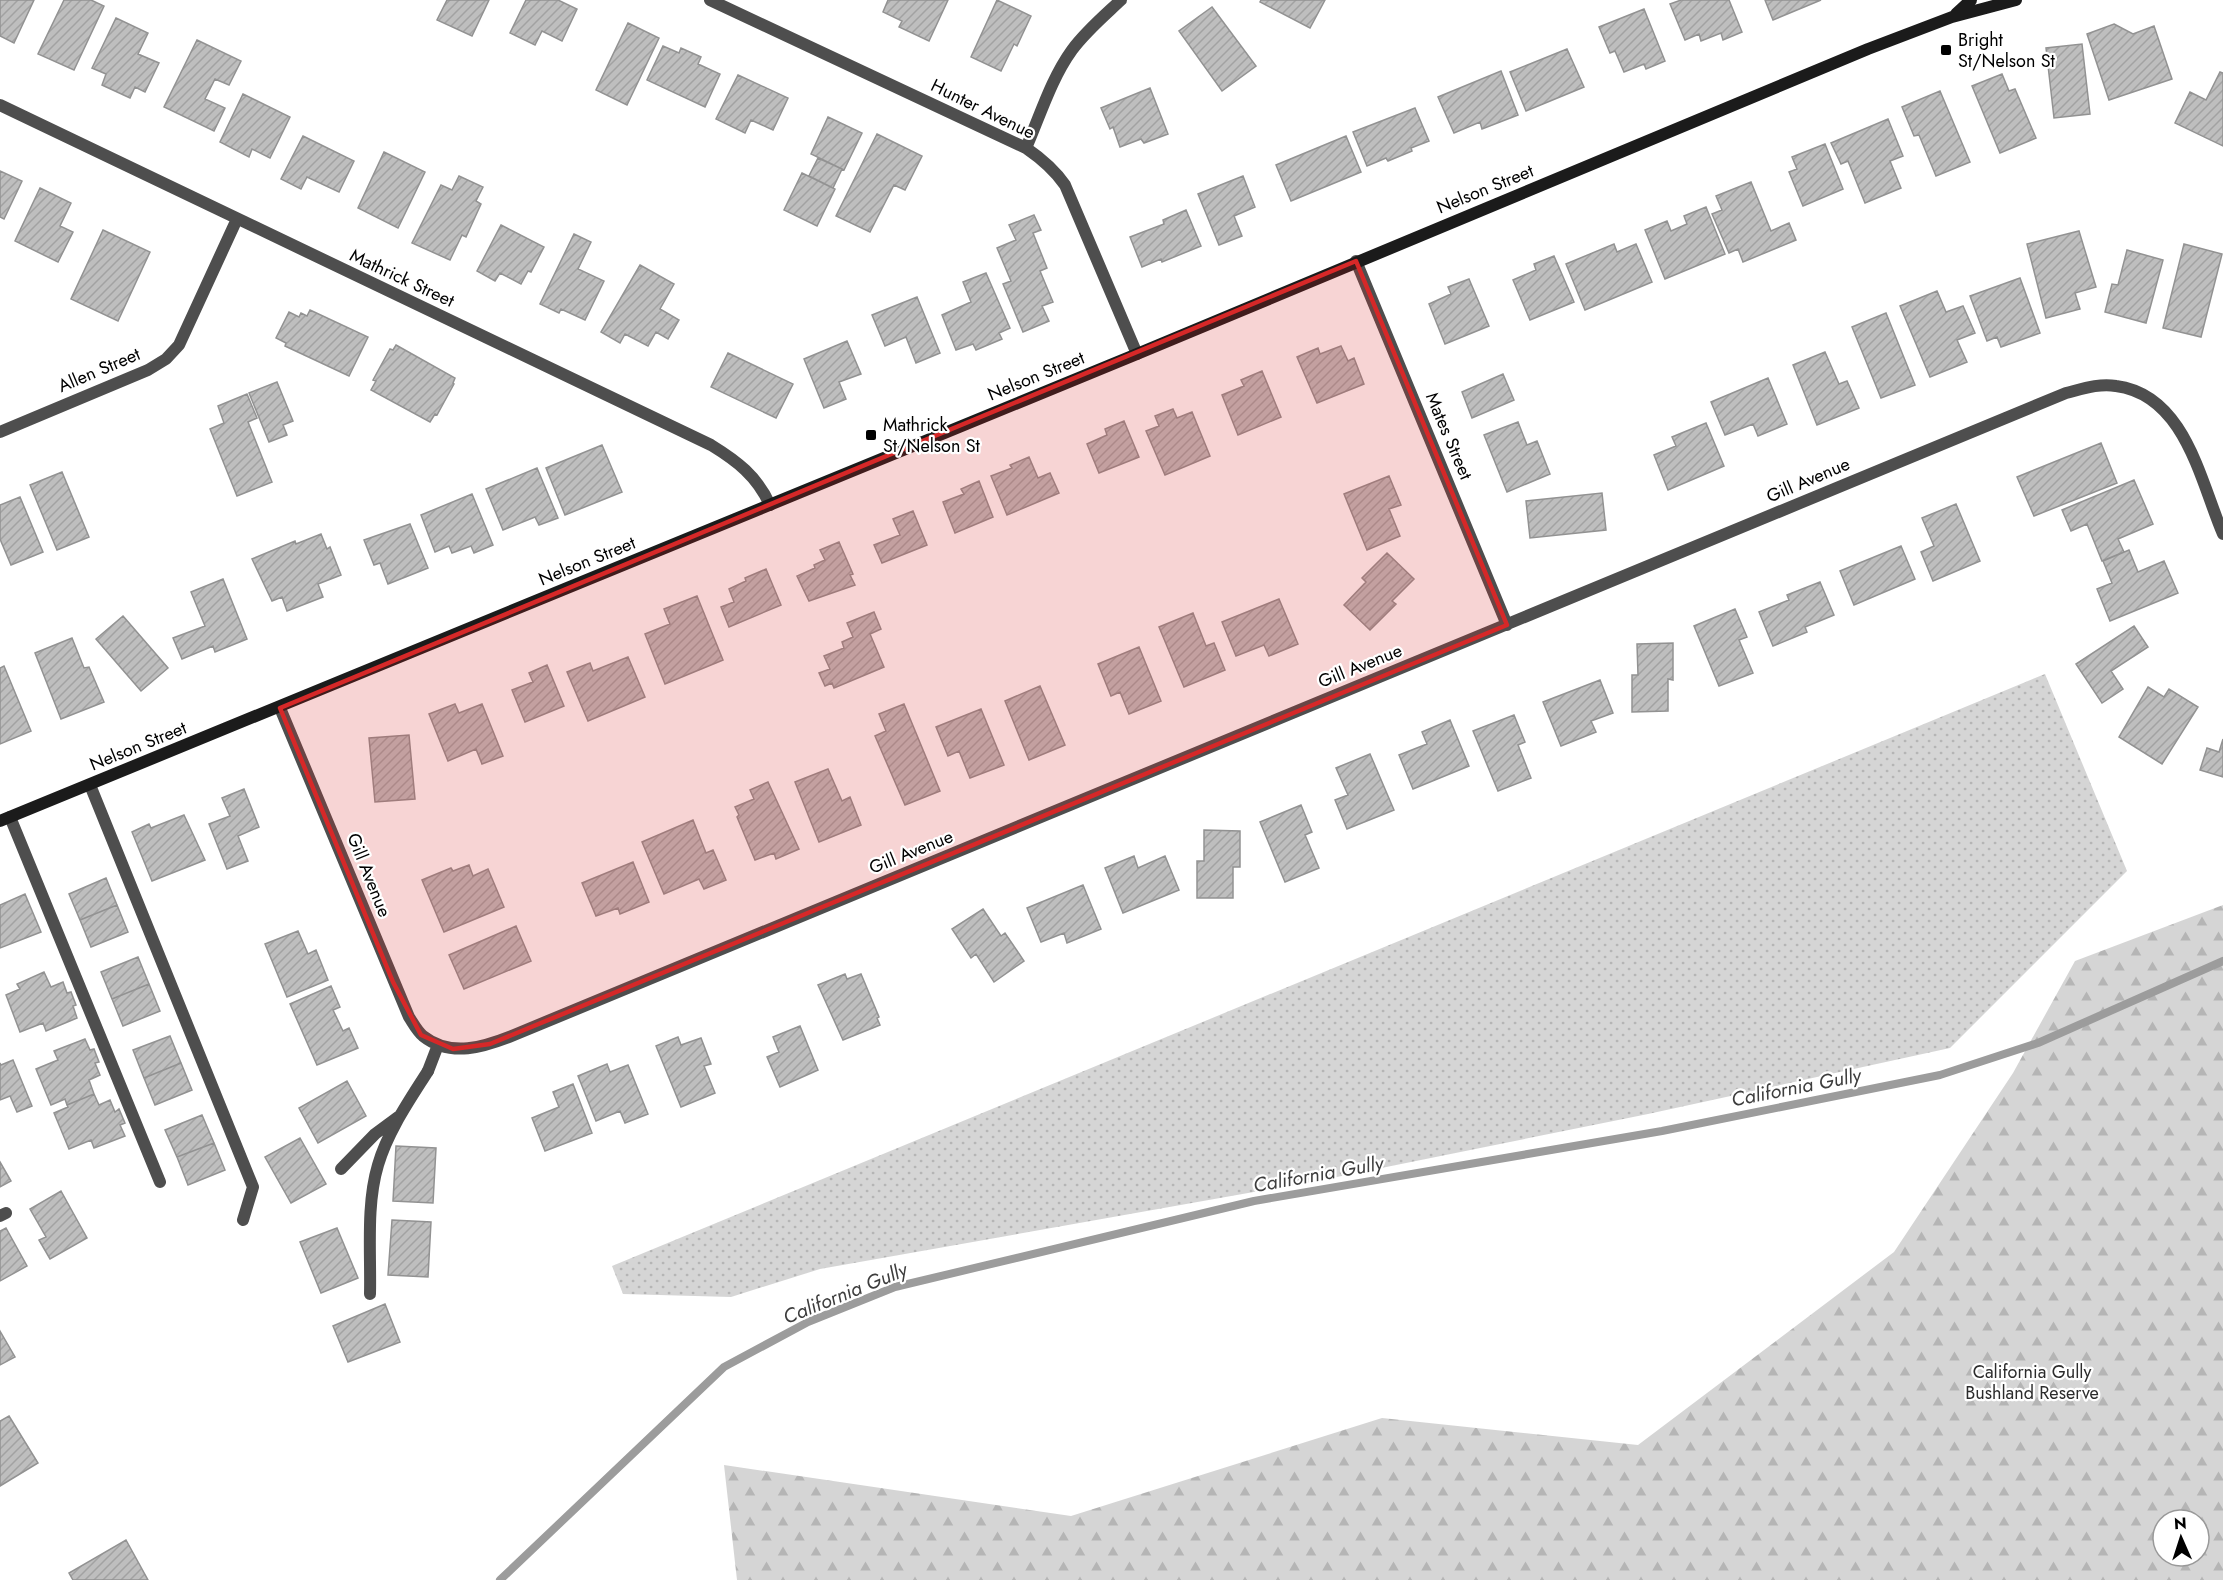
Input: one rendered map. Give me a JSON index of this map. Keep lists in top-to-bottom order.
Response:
{
  "streets": {
    "street": [
      "Hunter Avenue",
      "Nelson Street",
      "Mathrick Street",
      "Allen Street",
      "Mates Street",
      "Gill Avenue"
    ]
  },
  "crossings": [
    ["Hunter Avenue", "Nelson Street"],
    ["Nelson Street", "Mathrick Street"],
    ["Nelson Street", "Mates Street"],
    ["Nelson Street", "Gill Avenue"],
    ["Mathrick Street", "Allen Street"],
    ["Mates Street", "Gill Avenue"]
  ],
  "water": ["California Gully"],
  "parks": ["California Gully Bushland Reserve"],
  "places": {
    "transit": ["Bright St/Nelson St", "Mathrick St/Nelson St"]
  },
  "north": "top"
}
